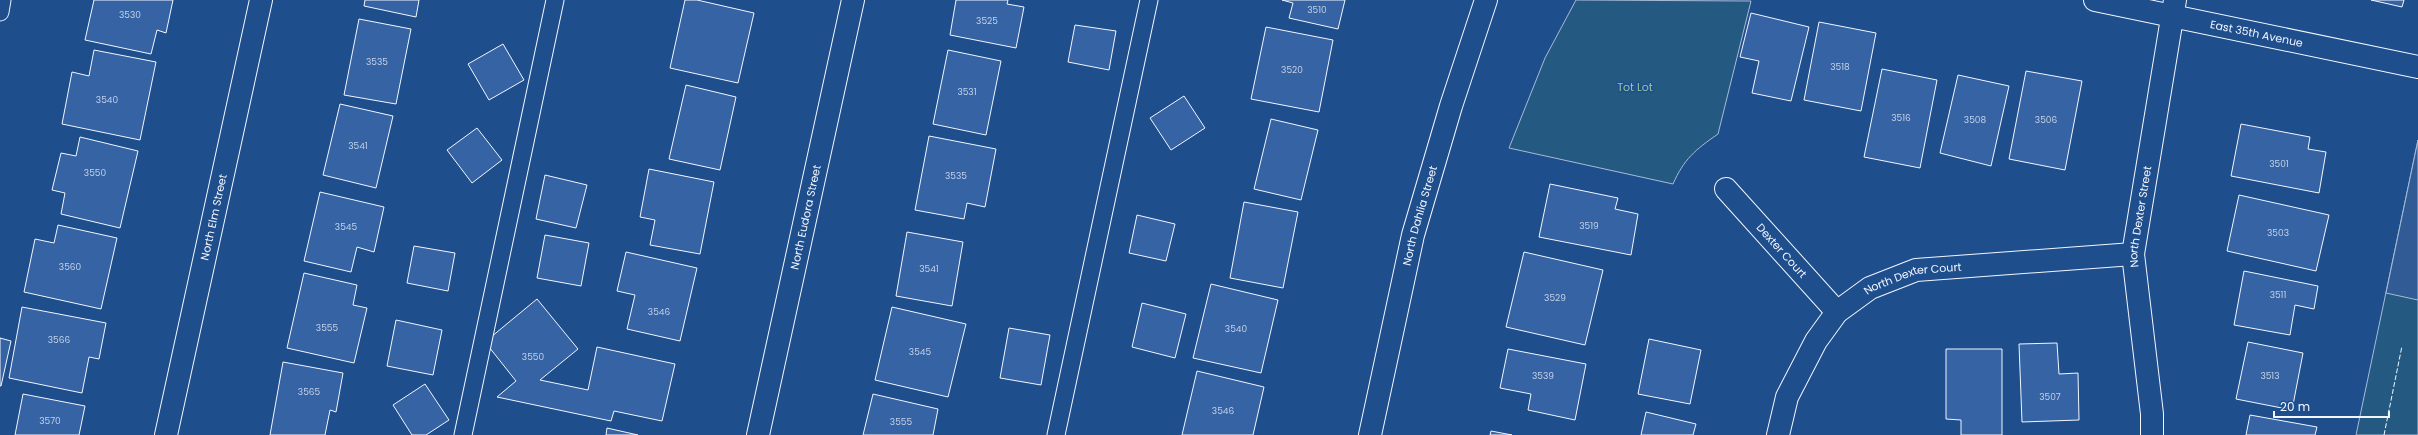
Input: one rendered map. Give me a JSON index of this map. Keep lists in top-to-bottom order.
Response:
{
  "streets": {
    "street": [
      "East 35th Avenue",
      "North Dahlia Street",
      "North Dexter Street",
      "North Elm Street",
      "North Eudora Street",
      "Dexter Court",
      "North Dexter Court"
    ]
  },
  "crossings": [
    ["East 35th Avenue", "North Dexter Street"],
    ["North Dexter Street", "North Dexter Court"],
    ["Dexter Court", "North Dexter Court"]
  ],
  "parks": ["Tot Lot"],
  "house_numbers": [
    "3510",
    "3530",
    "3525",
    "3535",
    "3518",
    "3520",
    "3531",
    "3540",
    "3516",
    "3508",
    "3506",
    "3541",
    "3501",
    "3550",
    "3535",
    "3519",
    "3545",
    "3503",
    "3560",
    "3541",
    "3511",
    "3529",
    "3546",
    "3555",
    "3540",
    "3566",
    "3545",
    "3550",
    "3539",
    "3513",
    "3565",
    "3507",
    "3546",
    "3570",
    "3555"
  ],
  "scale_bar": "20 m"
}
